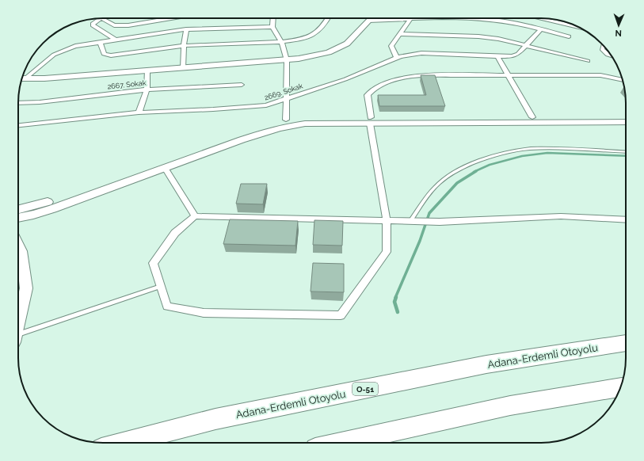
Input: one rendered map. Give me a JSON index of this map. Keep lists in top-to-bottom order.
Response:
{
  "streets": {
    "highway": ["Adana-Erdemli Otoyolu", "O-51"],
    "street": ["2667. Sokak", "2669. Sokak"]
  },
  "north": "bottom"
}
